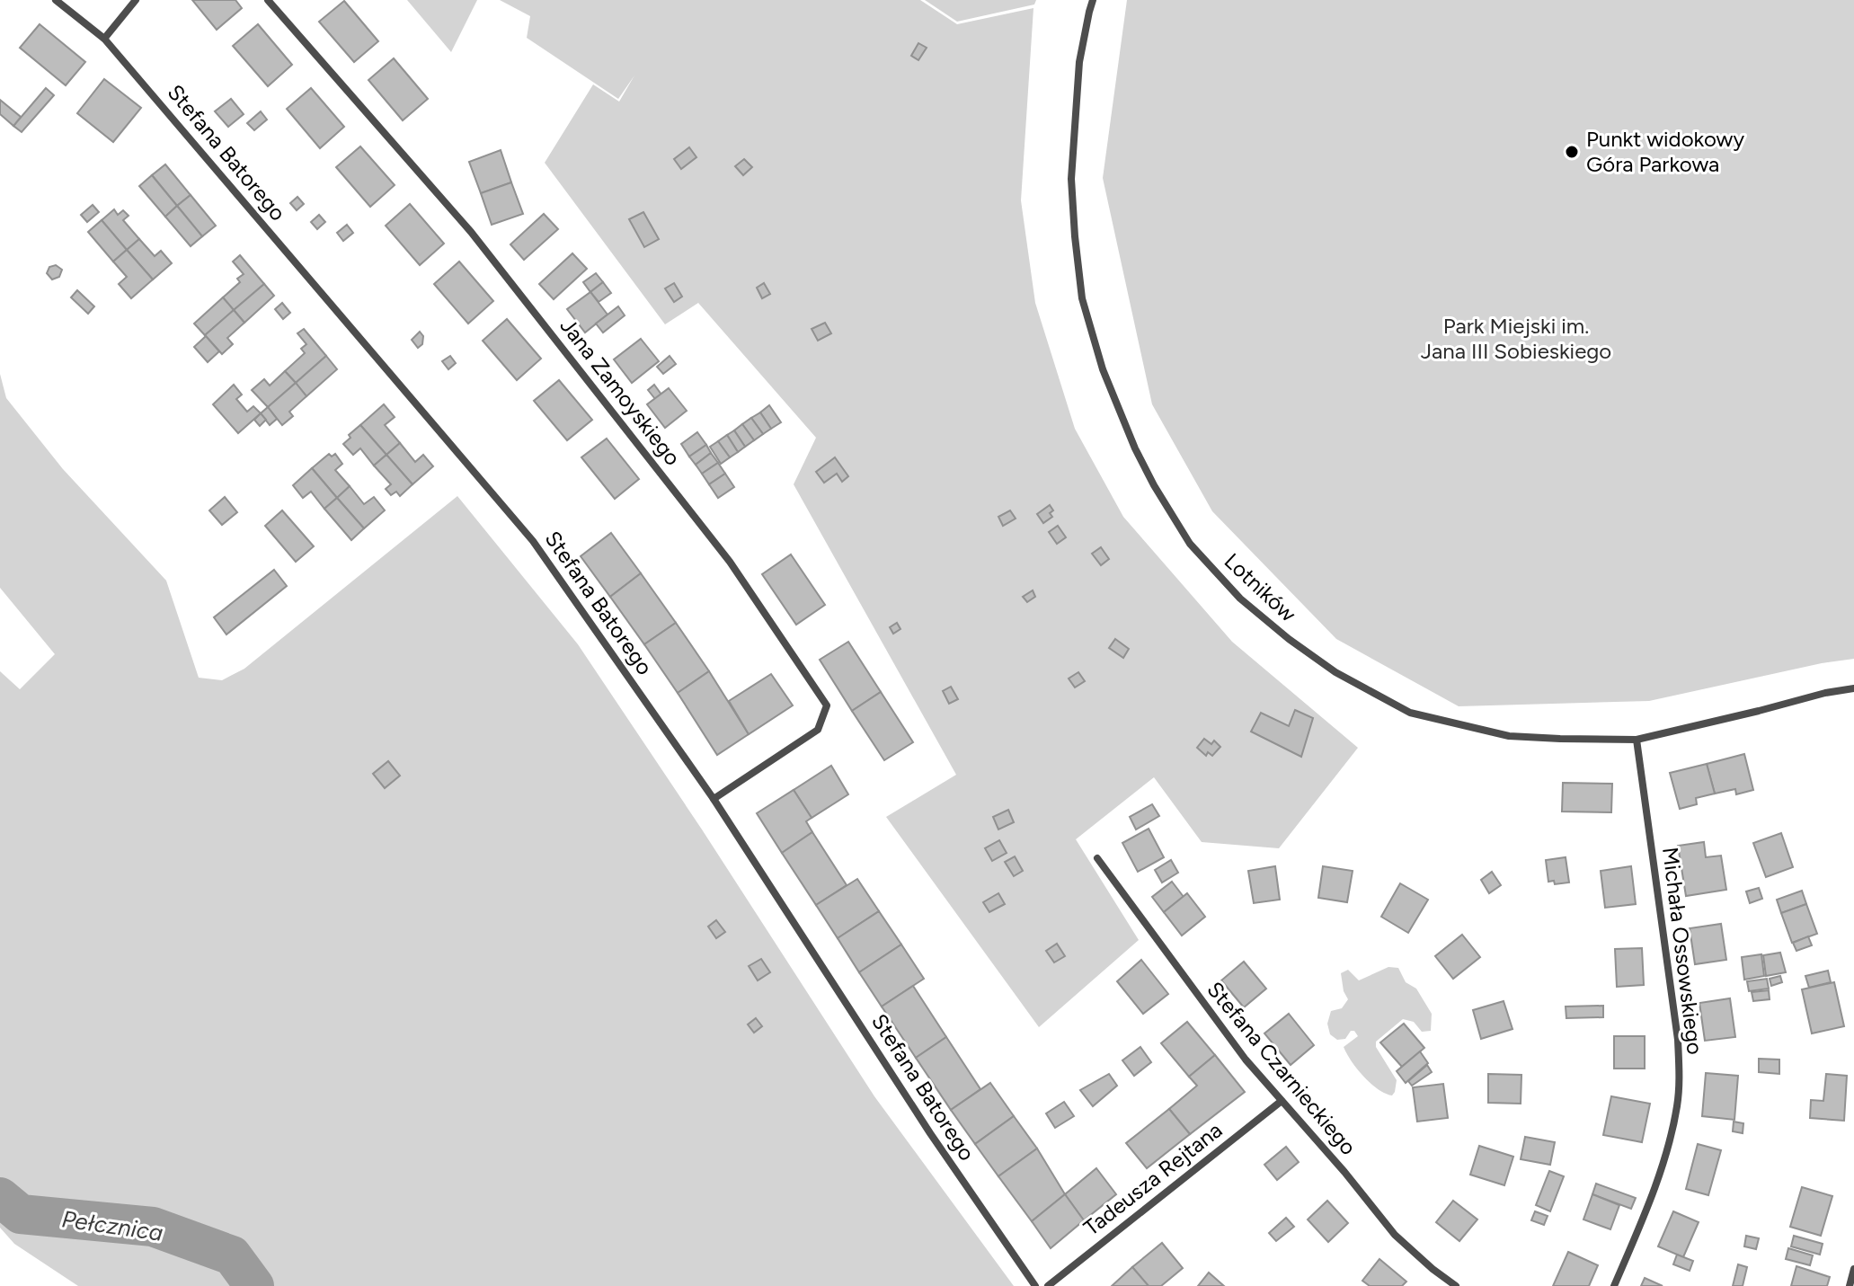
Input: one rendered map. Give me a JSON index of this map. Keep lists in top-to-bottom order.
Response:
{
  "streets": {
    "street": [
      "Stefana Batorego",
      "Jana Zamoyskiego",
      "Lotników",
      "Michała Ossowskiego",
      "Stefana Czarnieckiego",
      "Tadeusza Rejtana"
    ]
  },
  "crossings": [
    ["Stefana Batorego", "Jana Zamoyskiego"],
    ["Lotników", "Michała Ossowskiego"],
    ["Stefana Czarnieckiego", "Tadeusza Rejtana"]
  ],
  "water": ["Pełcznica"],
  "parks": ["Park Miejski im. Jana III Sobieskiego"],
  "places": ["Punkt widokowy Góra Parkowa"]
}
